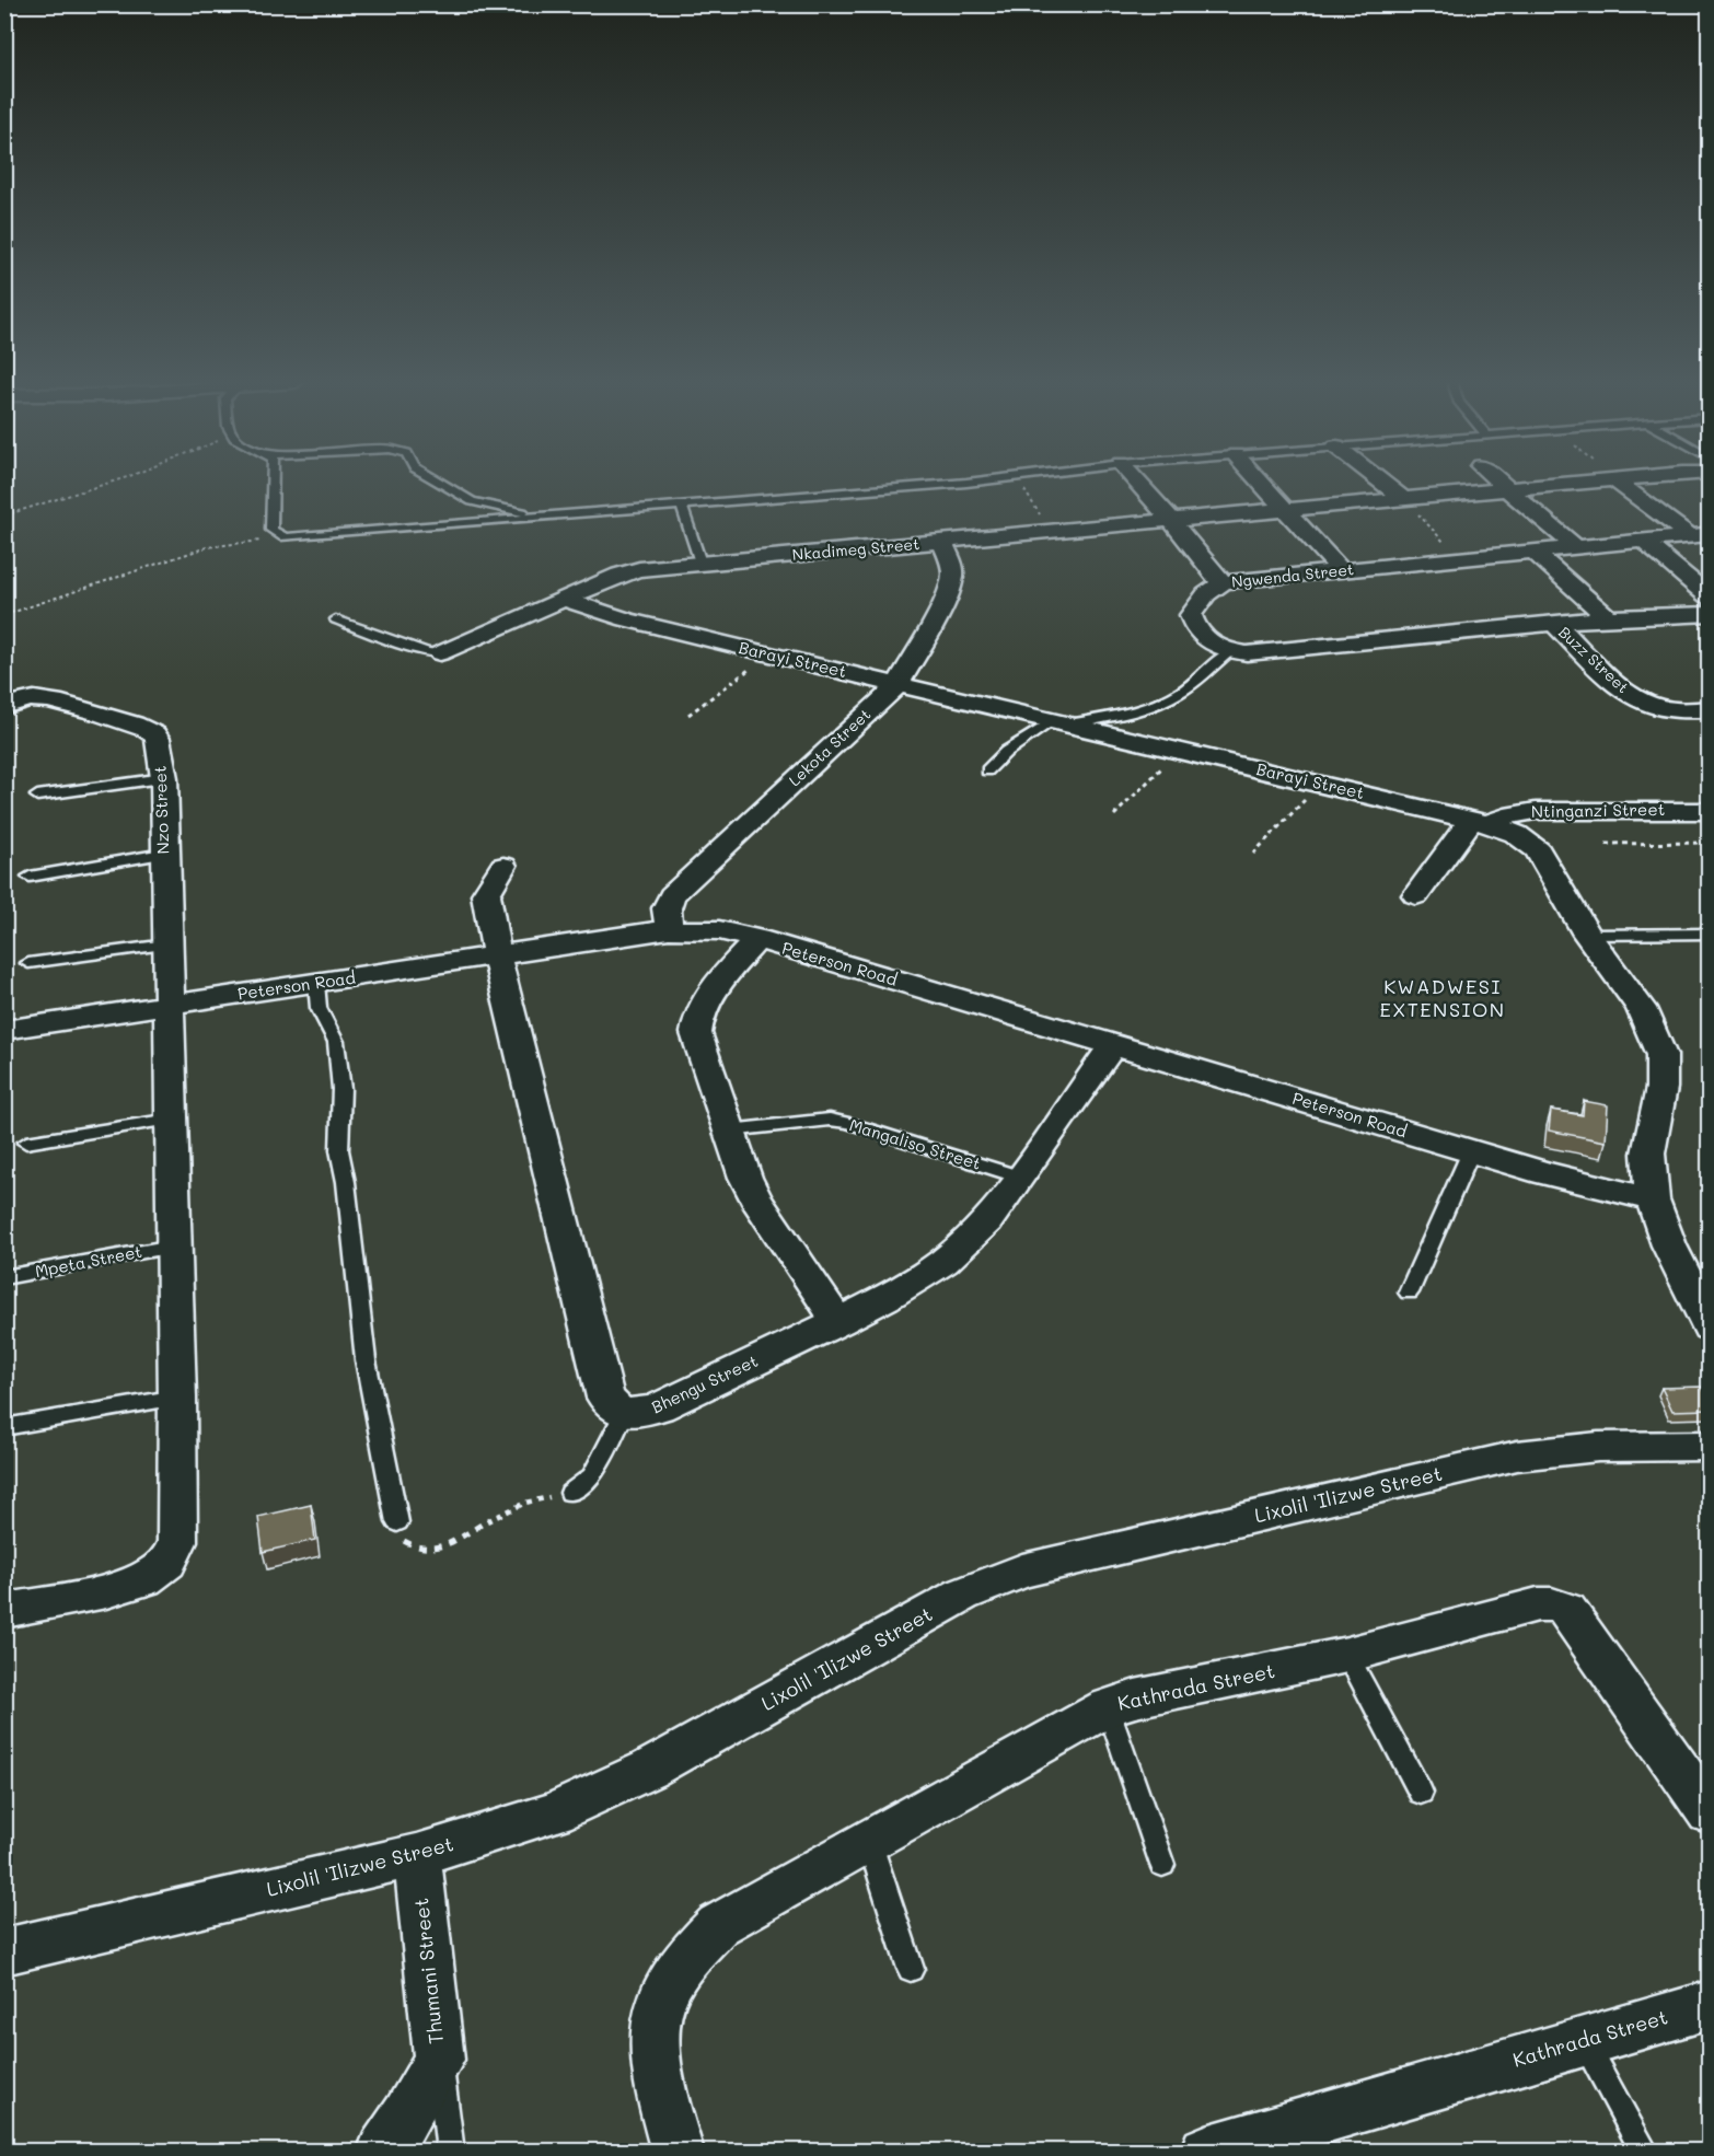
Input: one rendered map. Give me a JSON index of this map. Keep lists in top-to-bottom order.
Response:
{
  "streets": {
    "street": [
      "Nkadimeg Street",
      "Ngwenda Street",
      "Barayi Street",
      "Buzz Street",
      "Lekota Street",
      "Nzo Street",
      "Ntinganzi Street",
      "Peterson Road",
      "Bhengu Street",
      "Lixolil 'Ilizwe Street",
      "Kathrada Street",
      "Thumani Street"
    ],
    "lane": ["Mangaliso Street", "Mpeta Street"]
  },
  "crossings": [
    ["Nkadimeg Street", "Barayi Street"],
    ["Nkadimeg Street", "Lekota Street"],
    ["Ngwenda Street", "Buzz Street"],
    ["Barayi Street", "Lekota Street"],
    ["Barayi Street", "Ntinganzi Street"],
    ["Barayi Street", "Peterson Road"],
    ["Lekota Street", "Peterson Road"],
    ["Nzo Street", "Peterson Road"],
    ["Peterson Road", "Bhengu Street"],
    ["Mangaliso Street", "Bhengu Street"],
    ["Lixolil 'Ilizwe Street", "Thumani Street"]
  ],
  "districts": ["KWADWESI EXTENSION"]
}
